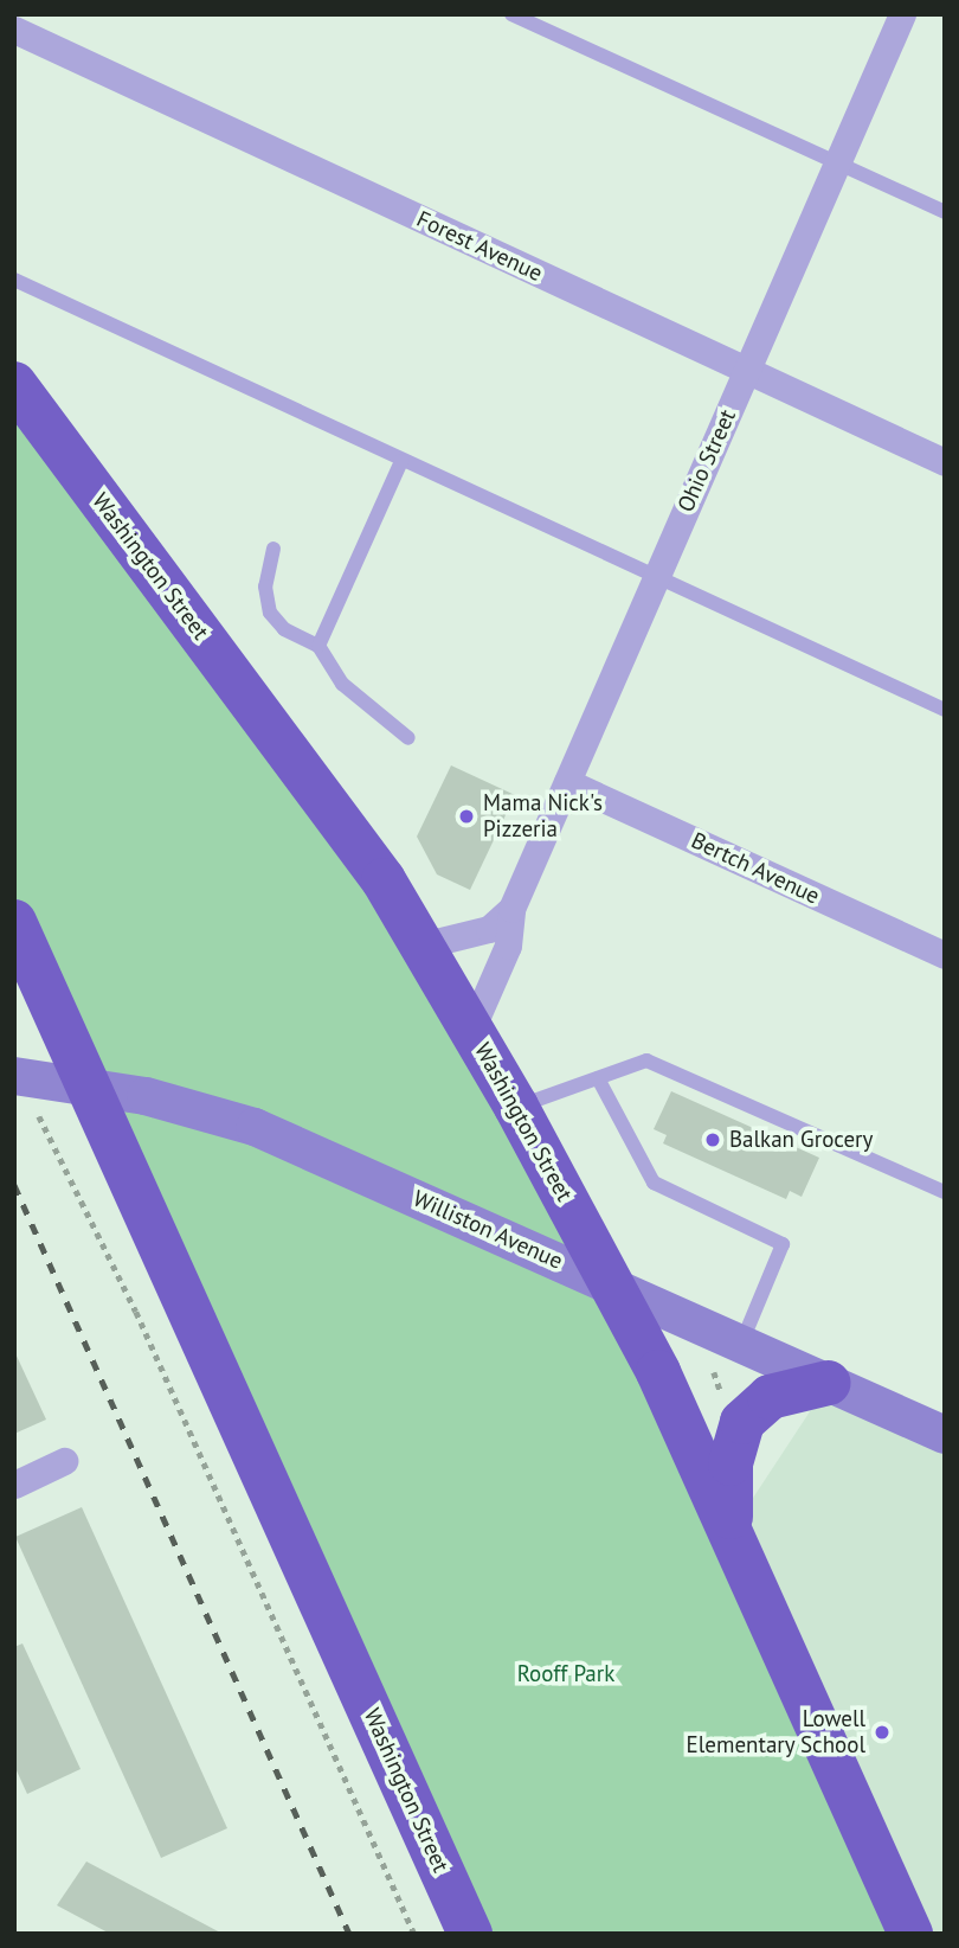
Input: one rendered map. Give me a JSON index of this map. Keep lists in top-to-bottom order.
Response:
{
  "streets": {
    "highway": ["Washington Street"],
    "main road": ["Williston Avenue"],
    "street": ["Forest Avenue", "Ohio Street", "Bertch Avenue"]
  },
  "crossings": [
    ["Forest Avenue", "Ohio Street"],
    ["Ohio Street", "Washington Street"],
    ["Ohio Street", "Bertch Avenue"],
    ["Washington Street", "Williston Avenue"]
  ],
  "parks": ["Rooff Park"],
  "places": ["Mama Nick's Pizzeria", "Balkan Grocery", "Lowell Elementary School"]
}
